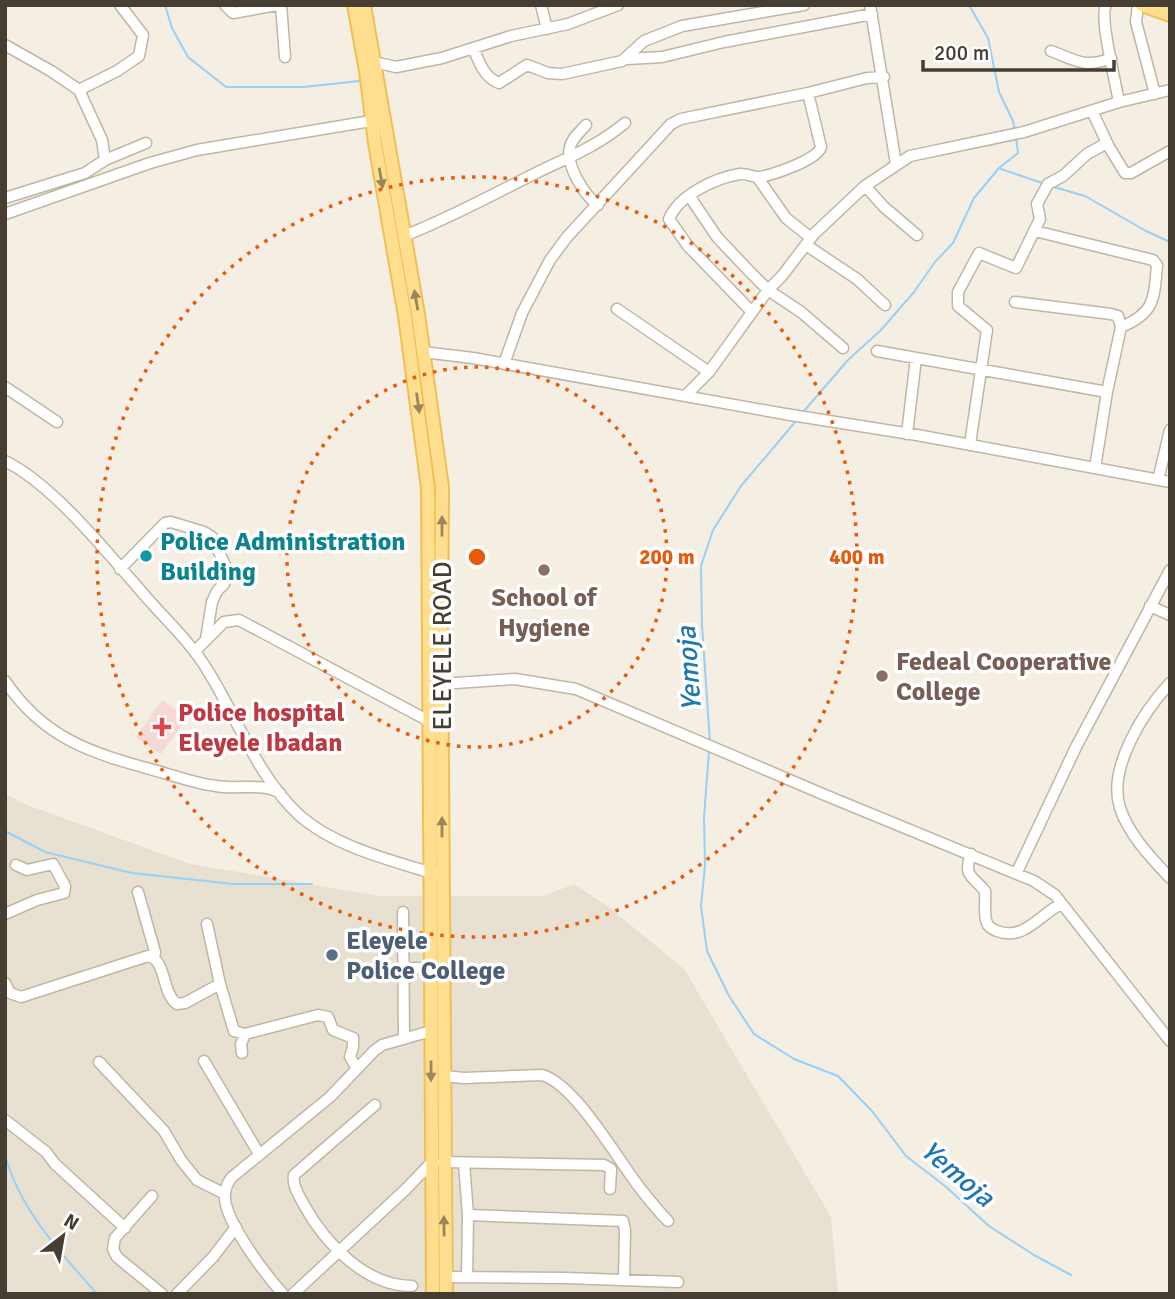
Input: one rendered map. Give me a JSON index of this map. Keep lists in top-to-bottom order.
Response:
{
  "streets": {
    "main road": ["ELEYELE ROAD"]
  },
  "water": ["Yemoja"],
  "places": {
    "other": [
      "Police Administration Building",
      "School of Hygiene",
      "Fedeal Cooperative College",
      "Eleyele Police College"
    ],
    "health": ["Police hospital Eleyele Ibadan"]
  },
  "scale_bar": "200 m",
  "north": "top right",
  "rings": ["200 m", "400 m"]
}
